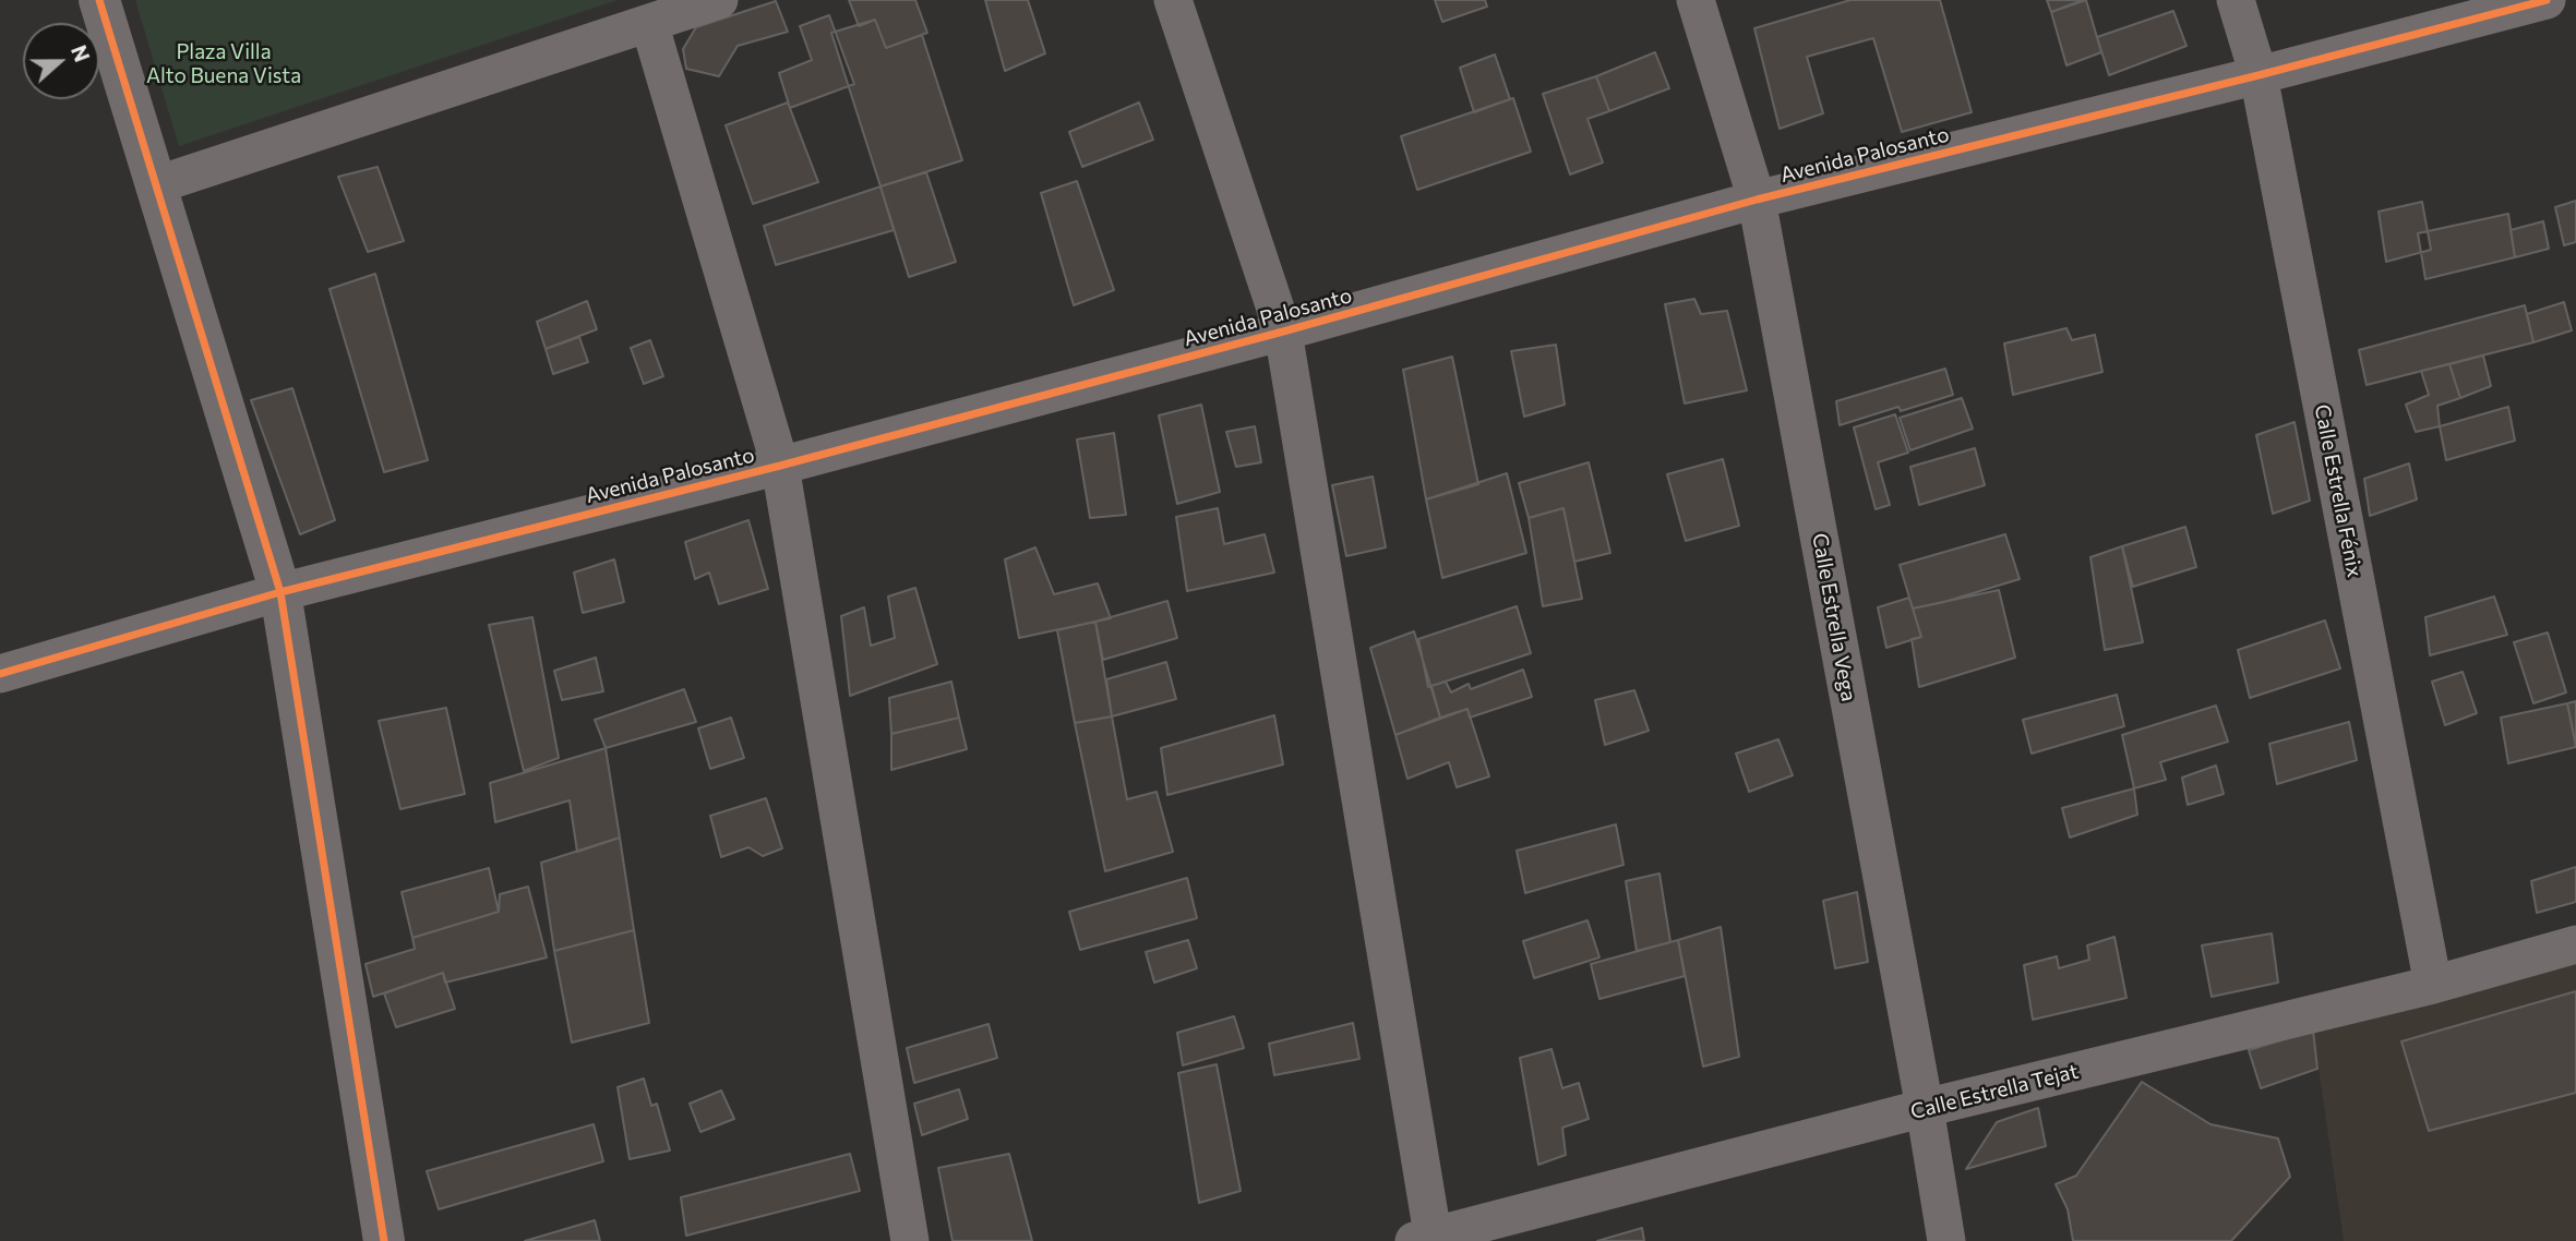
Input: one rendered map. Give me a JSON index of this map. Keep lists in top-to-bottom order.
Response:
{
  "streets": {
    "street": [
      "Avenida Palosanto",
      "Calle Estrella Fénix",
      "Calle Estrella Vega",
      "Calle Estrella Tejat"
    ]
  },
  "crossings": [
    ["Avenida Palosanto", "Calle Estrella Fénix"],
    ["Avenida Palosanto", "Calle Estrella Vega"],
    ["Calle Estrella Fénix", "Calle Estrella Tejat"],
    ["Calle Estrella Vega", "Calle Estrella Tejat"]
  ],
  "parks": ["Plaza Villa Alto Buena Vista"],
  "north": "right"
}
